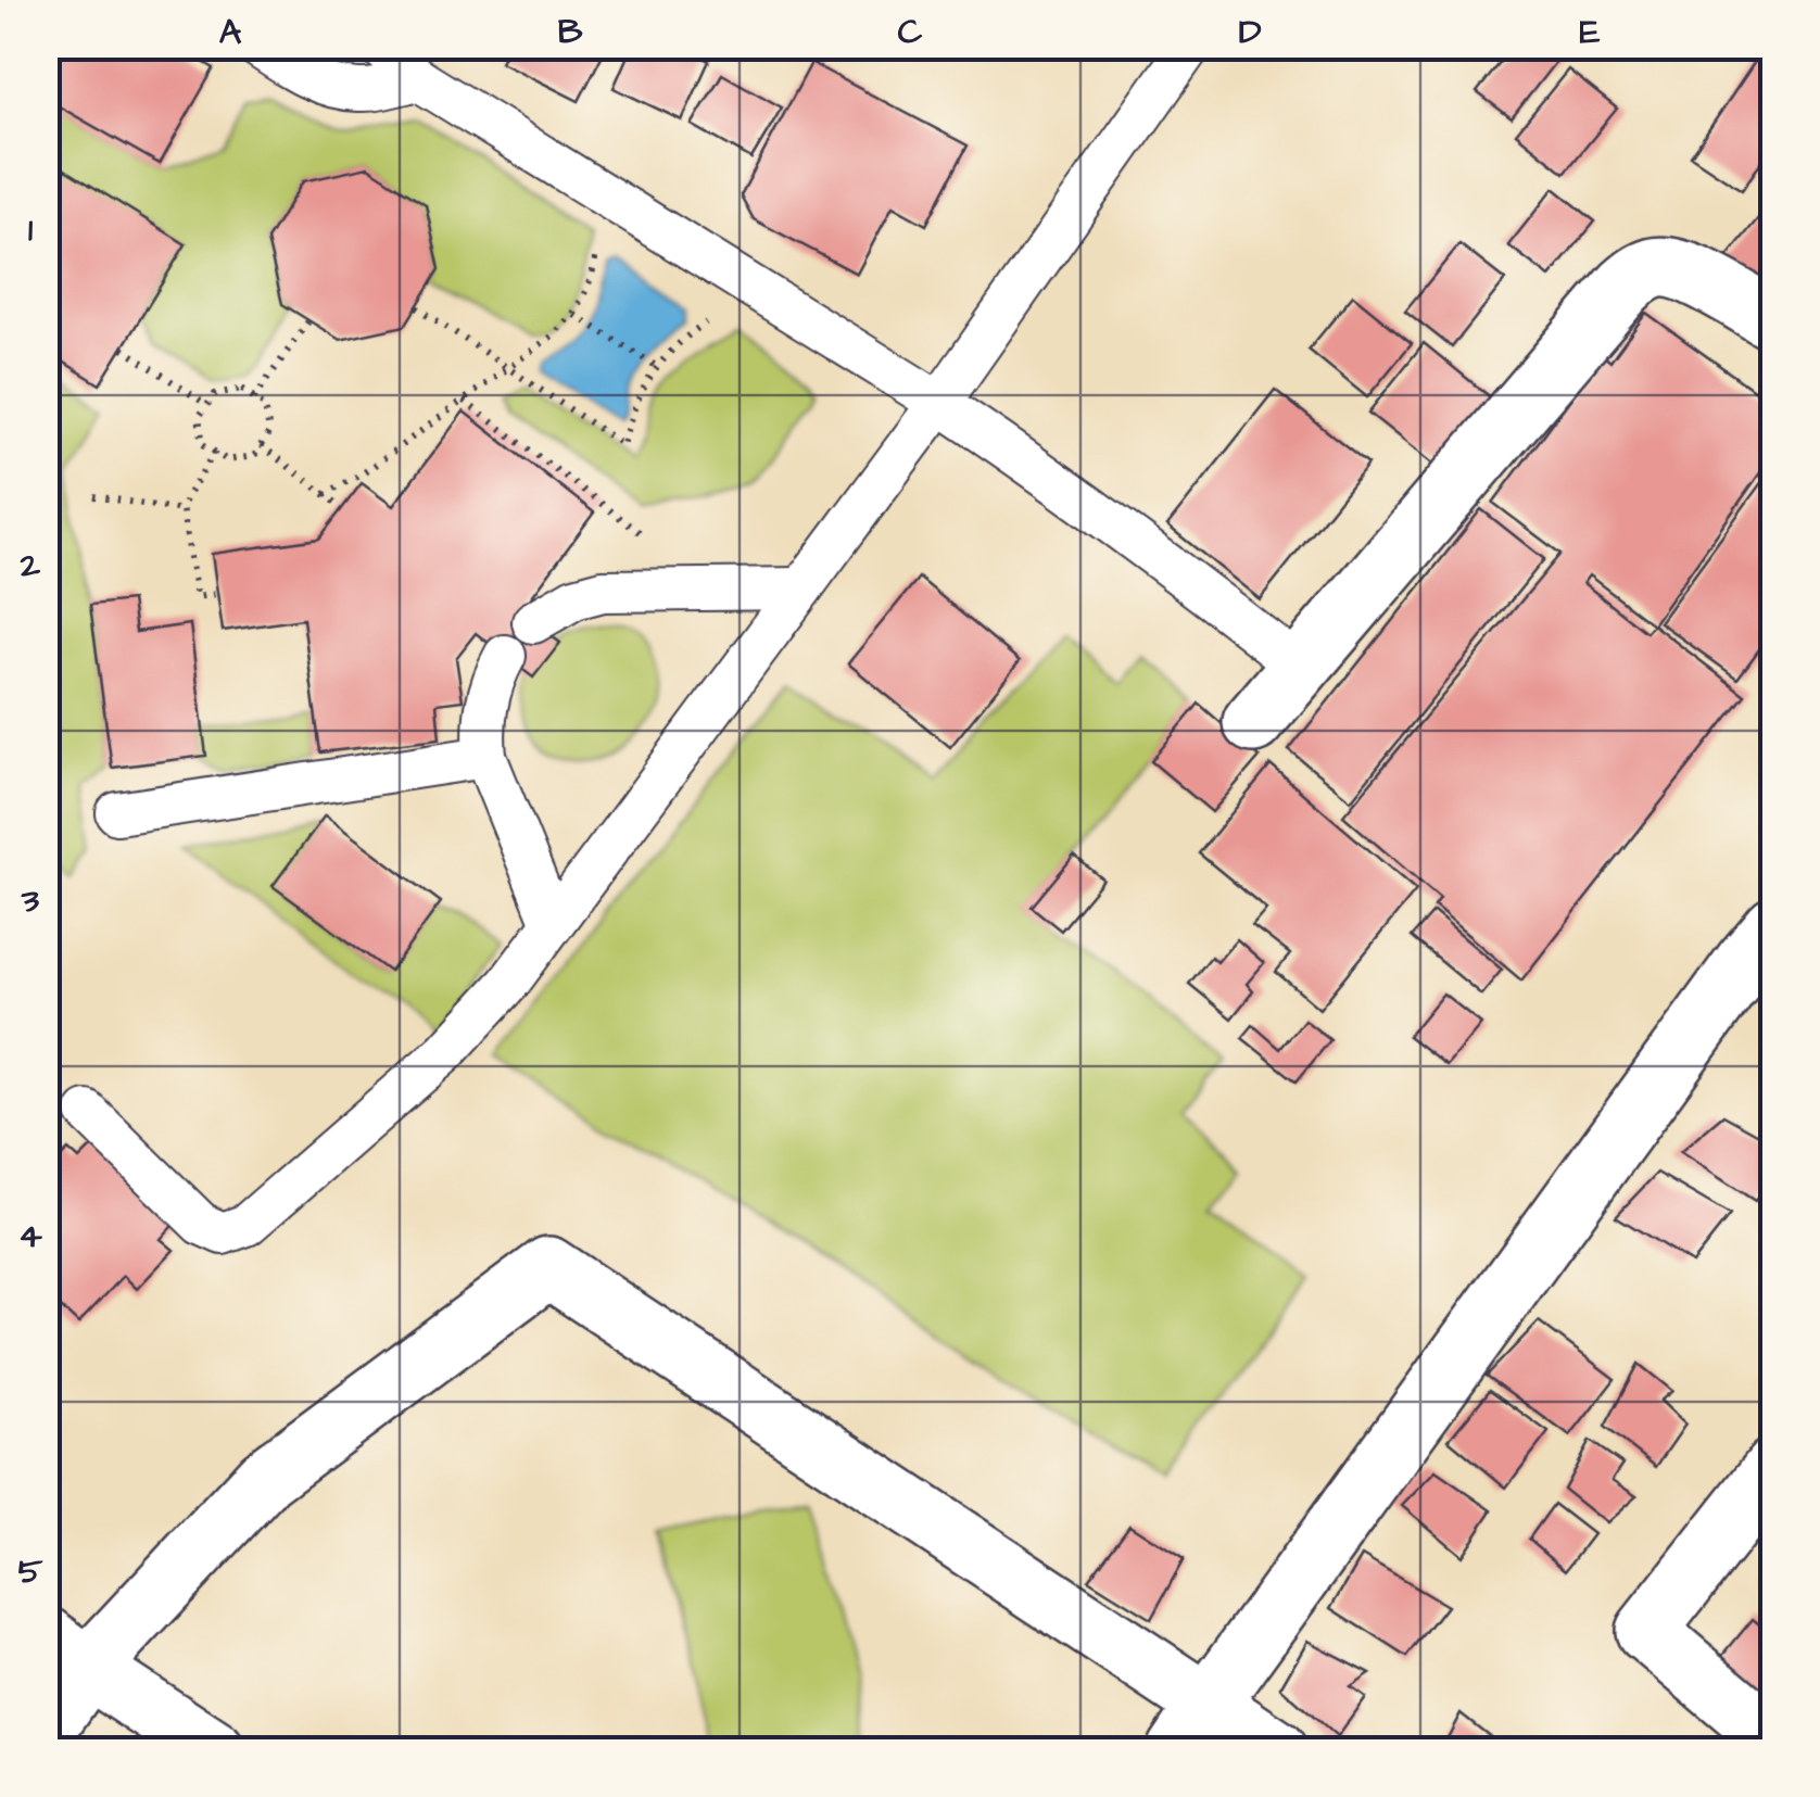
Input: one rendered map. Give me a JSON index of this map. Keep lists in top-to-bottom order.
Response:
{
  "grid": {
    "columns": [
      "A",
      "B",
      "C",
      "D",
      "E"
    ],
    "rows": [
      "1",
      "2",
      "3",
      "4",
      "5"
    ]
  }
}
